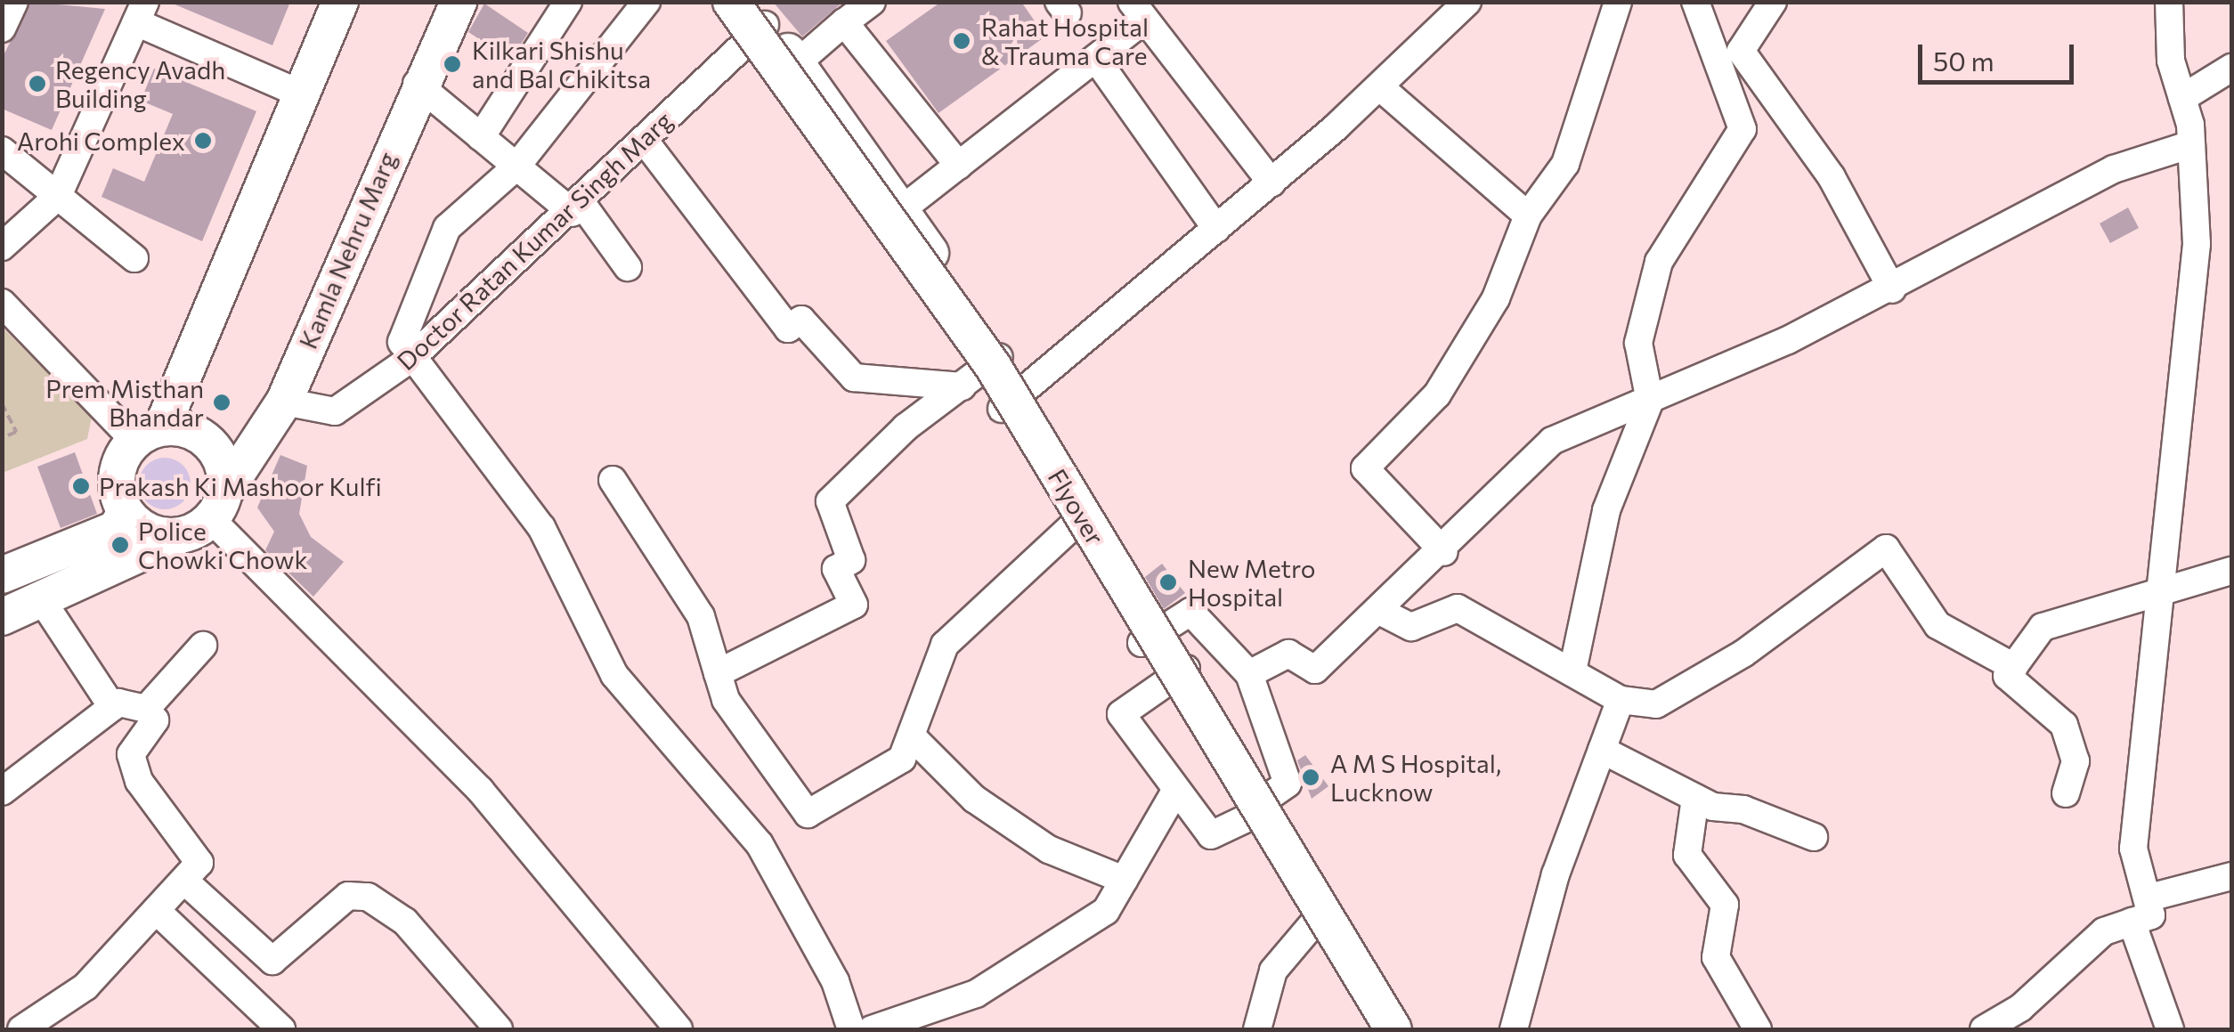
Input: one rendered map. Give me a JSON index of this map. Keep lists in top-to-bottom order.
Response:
{
  "streets": {
    "main road": ["Kamla Nehru Marg", "Flyover"],
    "street": ["Doctor Ratan Kumar Singh Marg"]
  },
  "crossings": [
    ["Doctor Ratan Kumar Singh Marg", "Kamla Nehru Marg"]
  ],
  "places": [
    "Rahat Hospital & Trauma Care",
    "Kilkari Shishu and Bal Chikitsa",
    "Regency Avadh Building",
    "Arohi Complex",
    "Prem Misthan Bhandar",
    "Prakash Ki Mashoor Kulfi",
    "Police Chowki Chowk",
    "New Metro Hospital",
    "A M S Hospital, Lucknow"
  ],
  "scale_bar": "50 m"
}
